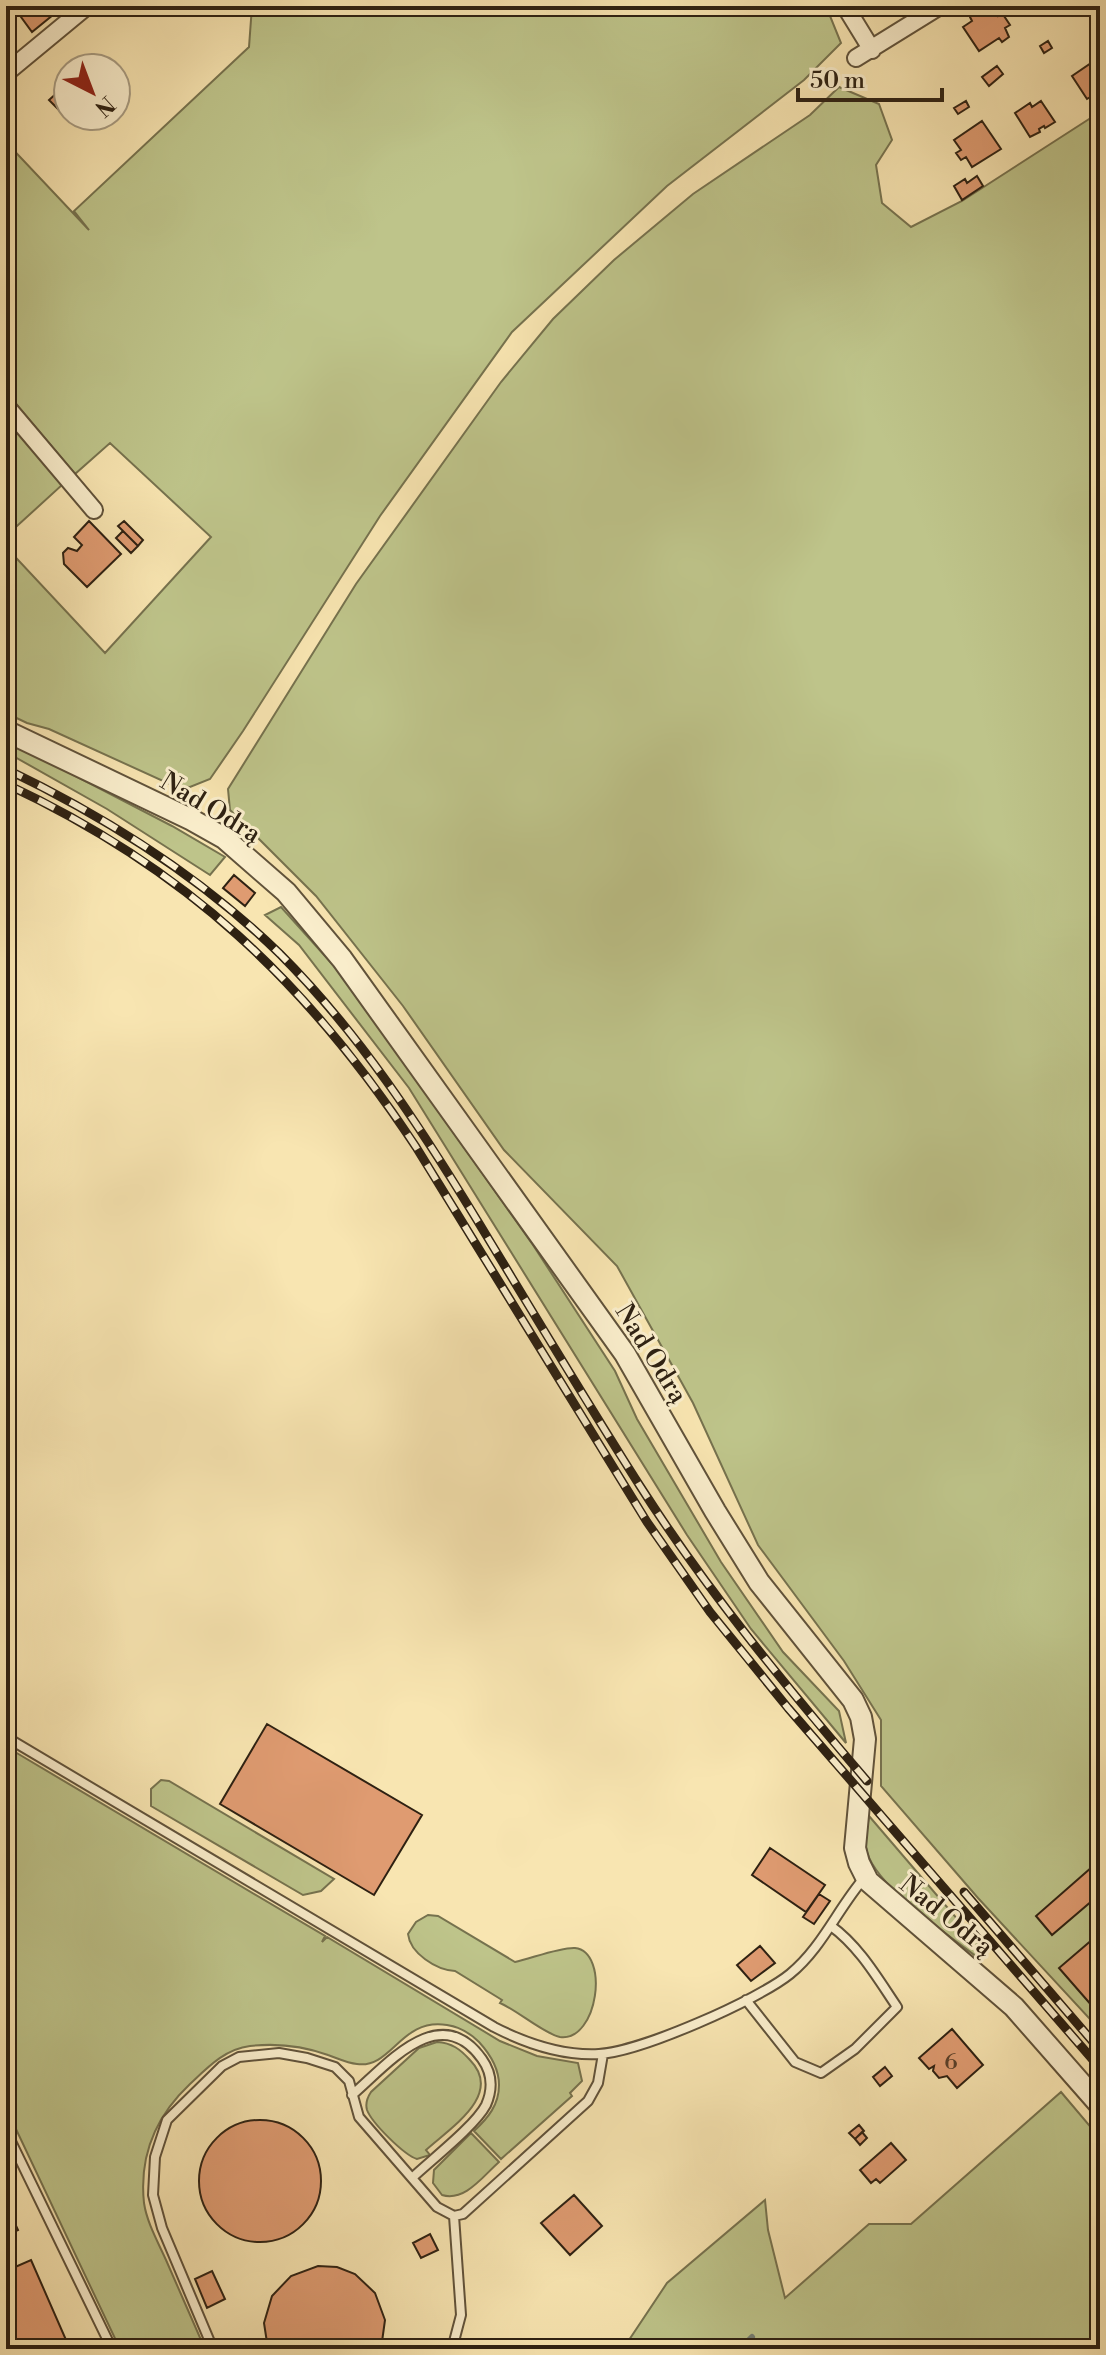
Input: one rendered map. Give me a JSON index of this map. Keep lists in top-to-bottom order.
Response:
{
  "streets": {
    "street": ["Nad Odrą"]
  },
  "house_numbers": ["6"],
  "scale_bar": "50 m",
  "north": "bottom right"
}
